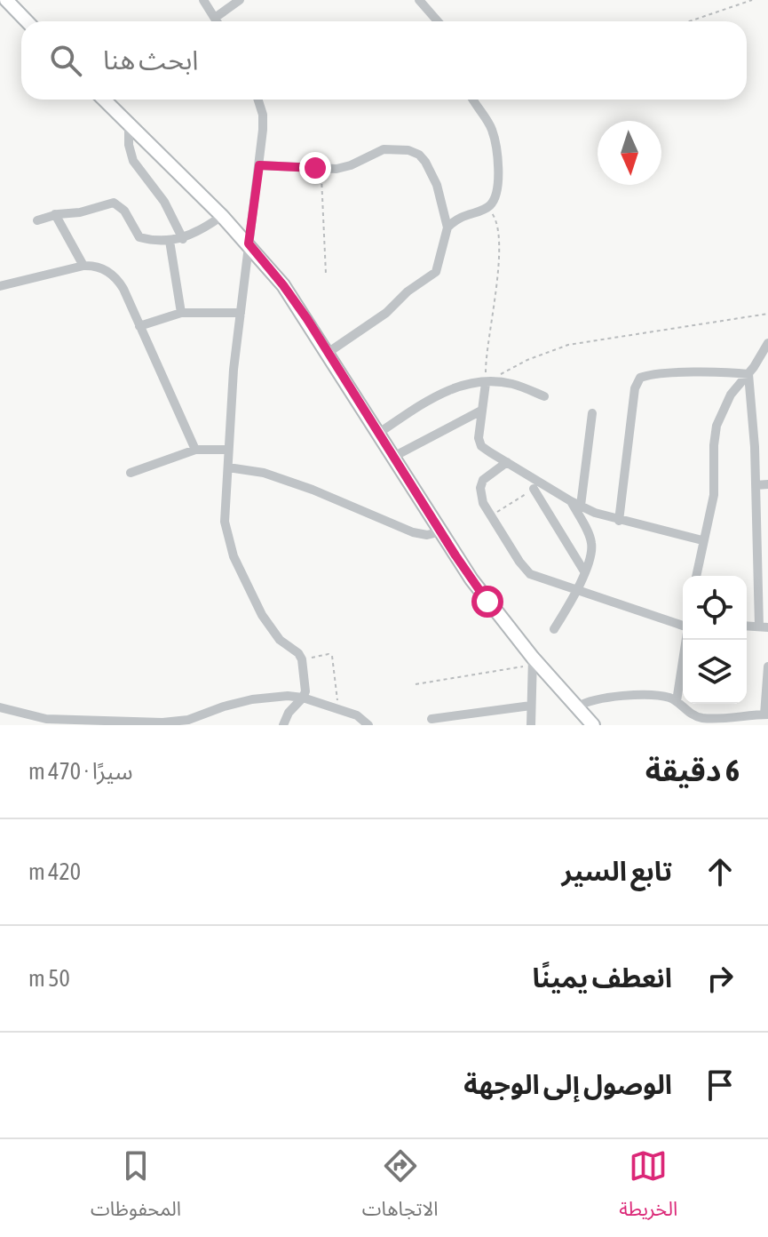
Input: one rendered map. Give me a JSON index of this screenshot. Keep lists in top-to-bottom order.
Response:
{
  "north": "bottom",
  "page": {
    "search": "ابحث هنا",
    "heading": ["6 دقيقة", "سيرًا · 470 m"],
    "list": [
      ["تابع السير", "420 m"],
      ["انعطف يمينًا", "50 m"],
      "الوصول إلى الوجهة"
    ],
    "nav": ["الخريطة", "الاتجاهات", "المحفوظات"]
  }
}
